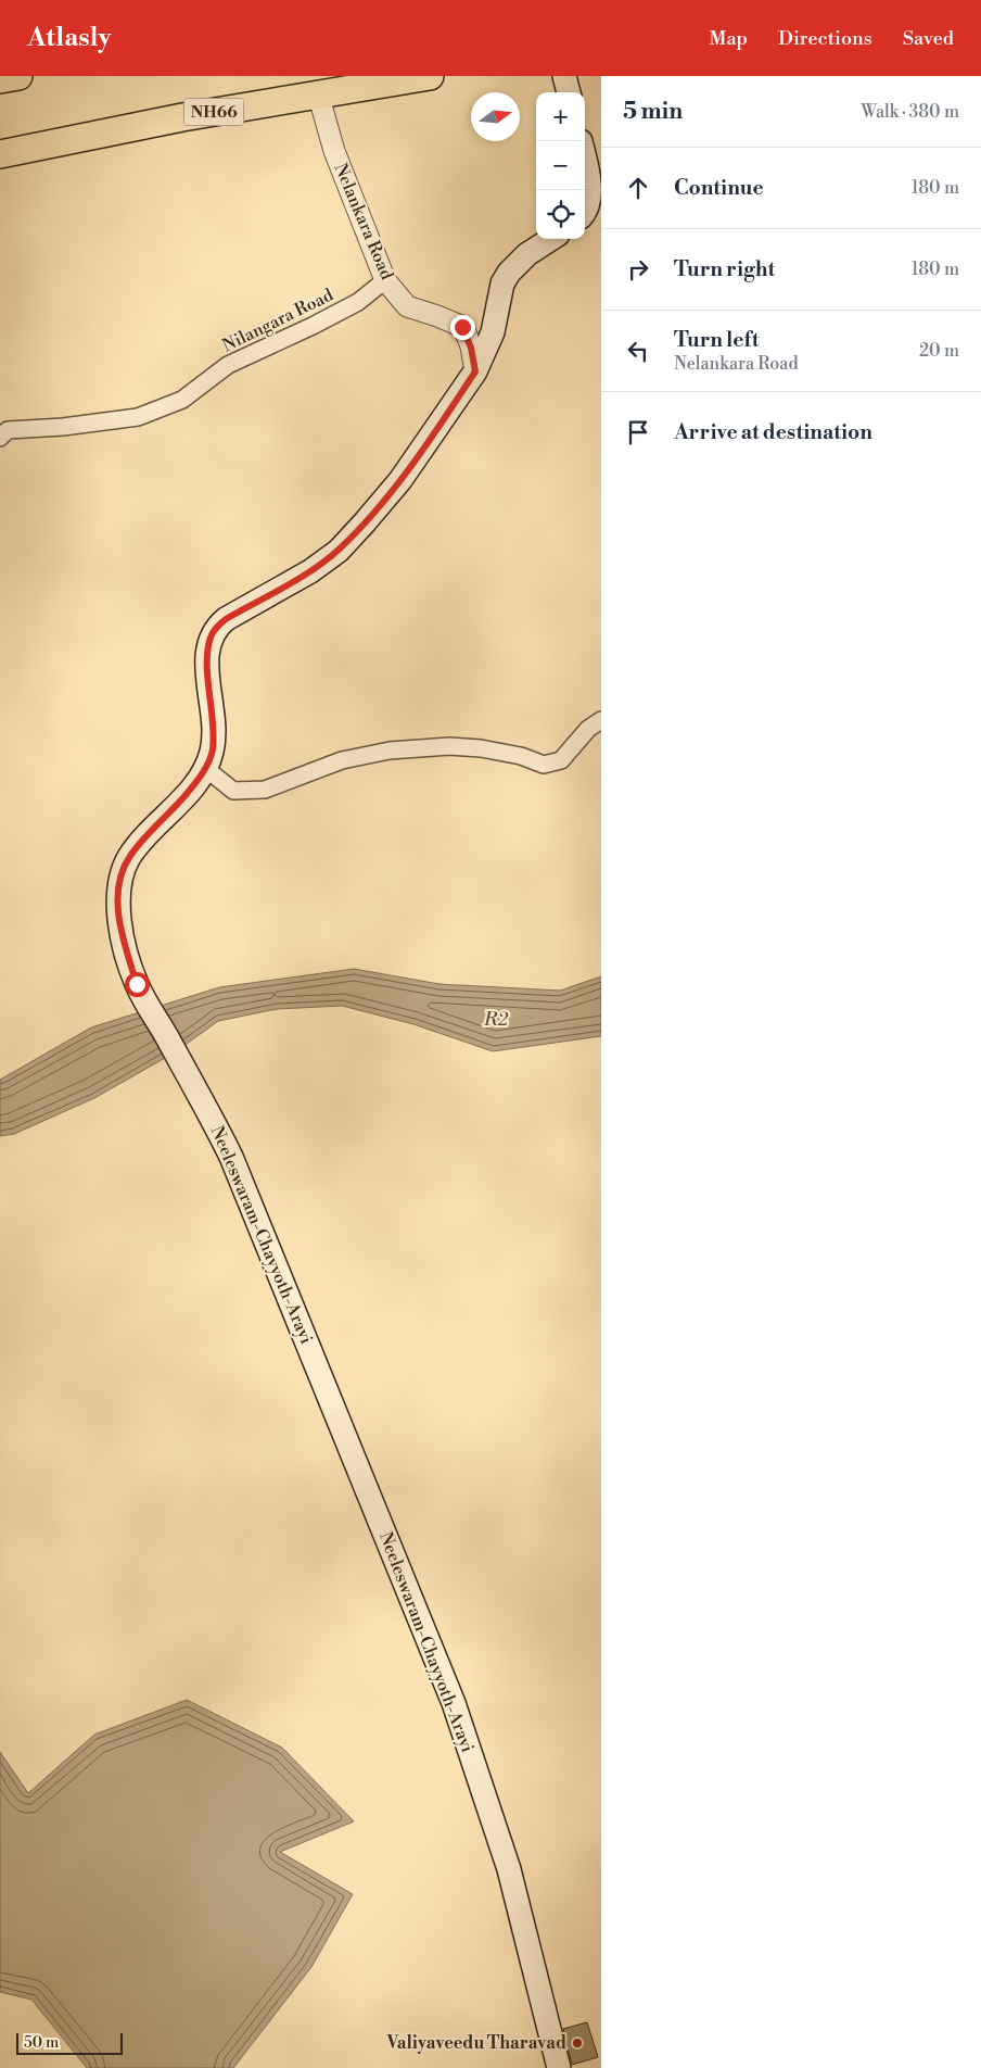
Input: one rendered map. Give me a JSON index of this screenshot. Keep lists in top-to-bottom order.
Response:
{
  "streets": {
    "highway": ["NH66"],
    "main road": ["Neeleswaram-Chayyoth-Arayi"],
    "street": ["Nelankara Road", "Nilangara Road"]
  },
  "crossings": [
    ["NH66", "Nelankara Road"],
    ["Nelankara Road", "Nilangara Road"],
    ["Nelankara Road", "Neeleswaram-Chayyoth-Arayi"]
  ],
  "water": ["R2"],
  "places": ["Valiyaveedu Tharavad"],
  "scale_bar": "50 m",
  "north": "right",
  "page": {
    "header": "Atlasly",
    "nav": ["Map", "Directions", "Saved"],
    "heading": ["5 min", "Walk · 380 m"],
    "map_buttons": ["+", "−"],
    "list": [
      ["Continue", "180 m"],
      ["Turn right", "180 m"],
      ["Turn left", "Nelankara Road", "20 m"],
      "Arrive at destination"
    ],
    "scale": "50 m"
  }
}
